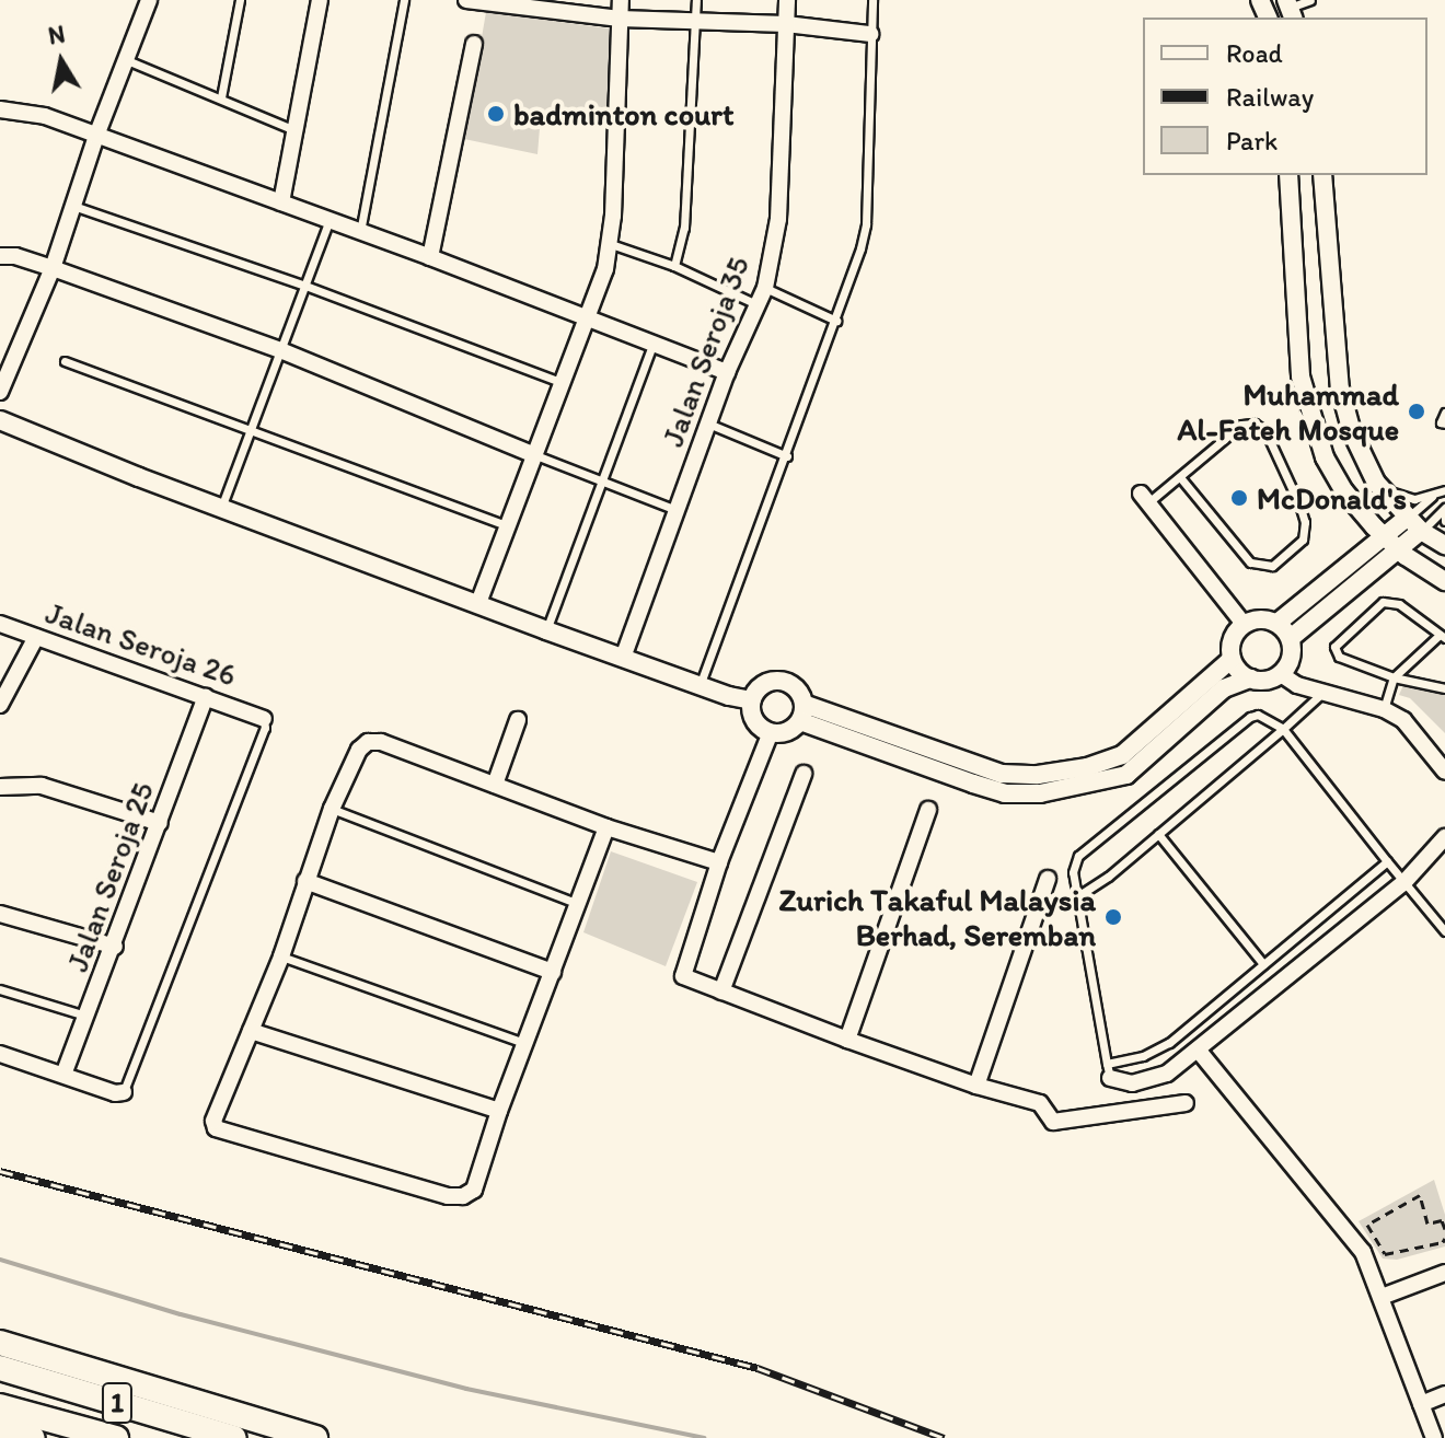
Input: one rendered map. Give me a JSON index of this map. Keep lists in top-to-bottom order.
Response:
{
  "streets": {
    "highway": ["1"],
    "street": ["Jalan Seroja 35", "Jalan Seroja 26", "Jalan Seroja 25"]
  },
  "crossings": [
    ["Jalan Seroja 26", "Jalan Seroja 25"]
  ],
  "places": [
    "badminton court",
    "Muhammad Al-Fateh Mosque",
    "McDonald's",
    "Zurich Takaful Malaysia Berhad, Seremban"
  ],
  "legend": ["Road", "Railway", "Park"],
  "north": "top"
}
